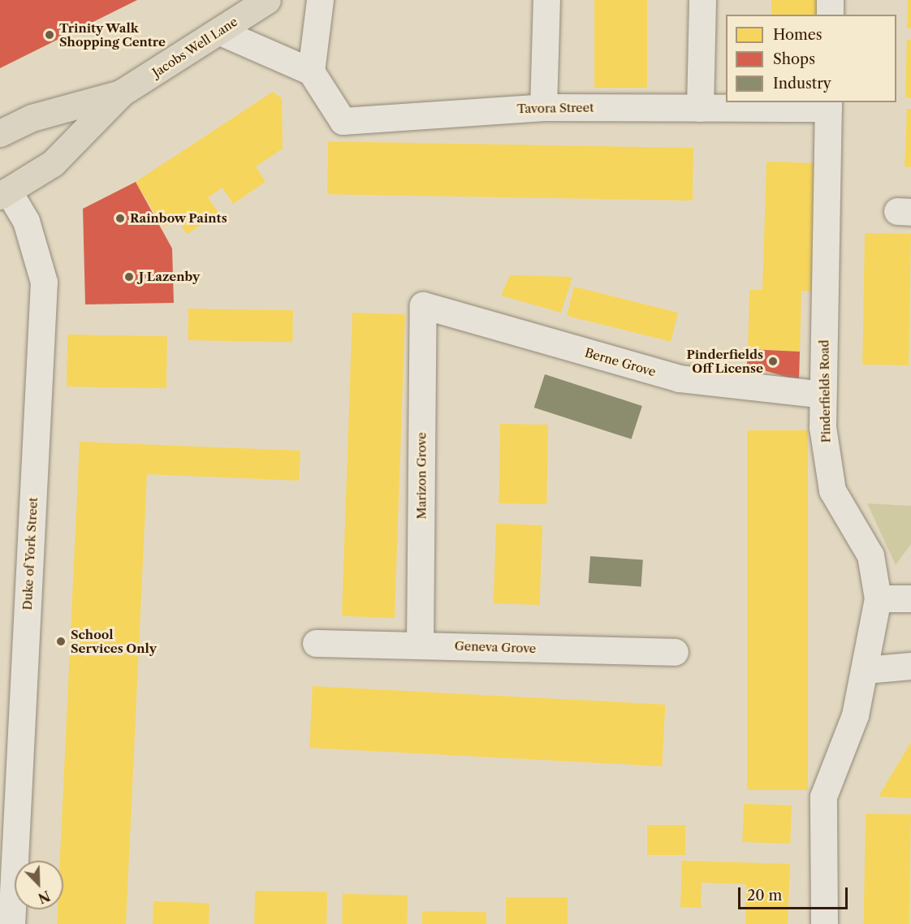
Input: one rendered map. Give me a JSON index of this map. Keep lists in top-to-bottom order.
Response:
{
  "streets": {
    "highway": ["Jacobs Well Lane"],
    "street": [
      "Tavora Street",
      "Berne Grove",
      "Pinderfields Road",
      "Marizon Grove",
      "Duke of York Street",
      "Geneva Grove"
    ]
  },
  "crossings": [
    ["Jacobs Well Lane", "Duke of York Street"],
    ["Tavora Street", "Pinderfields Road"],
    ["Berne Grove", "Pinderfields Road"],
    ["Berne Grove", "Marizon Grove"],
    ["Marizon Grove", "Geneva Grove"]
  ],
  "places": [
    "Trinity Walk Shopping Centre",
    "Rainbow Paints",
    "J Lazenby",
    "Pinderfields Off License",
    "School Services Only"
  ],
  "legend": ["Homes", "Shops", "Industry"],
  "scale_bar": "20 m",
  "north": "bottom right"
}
